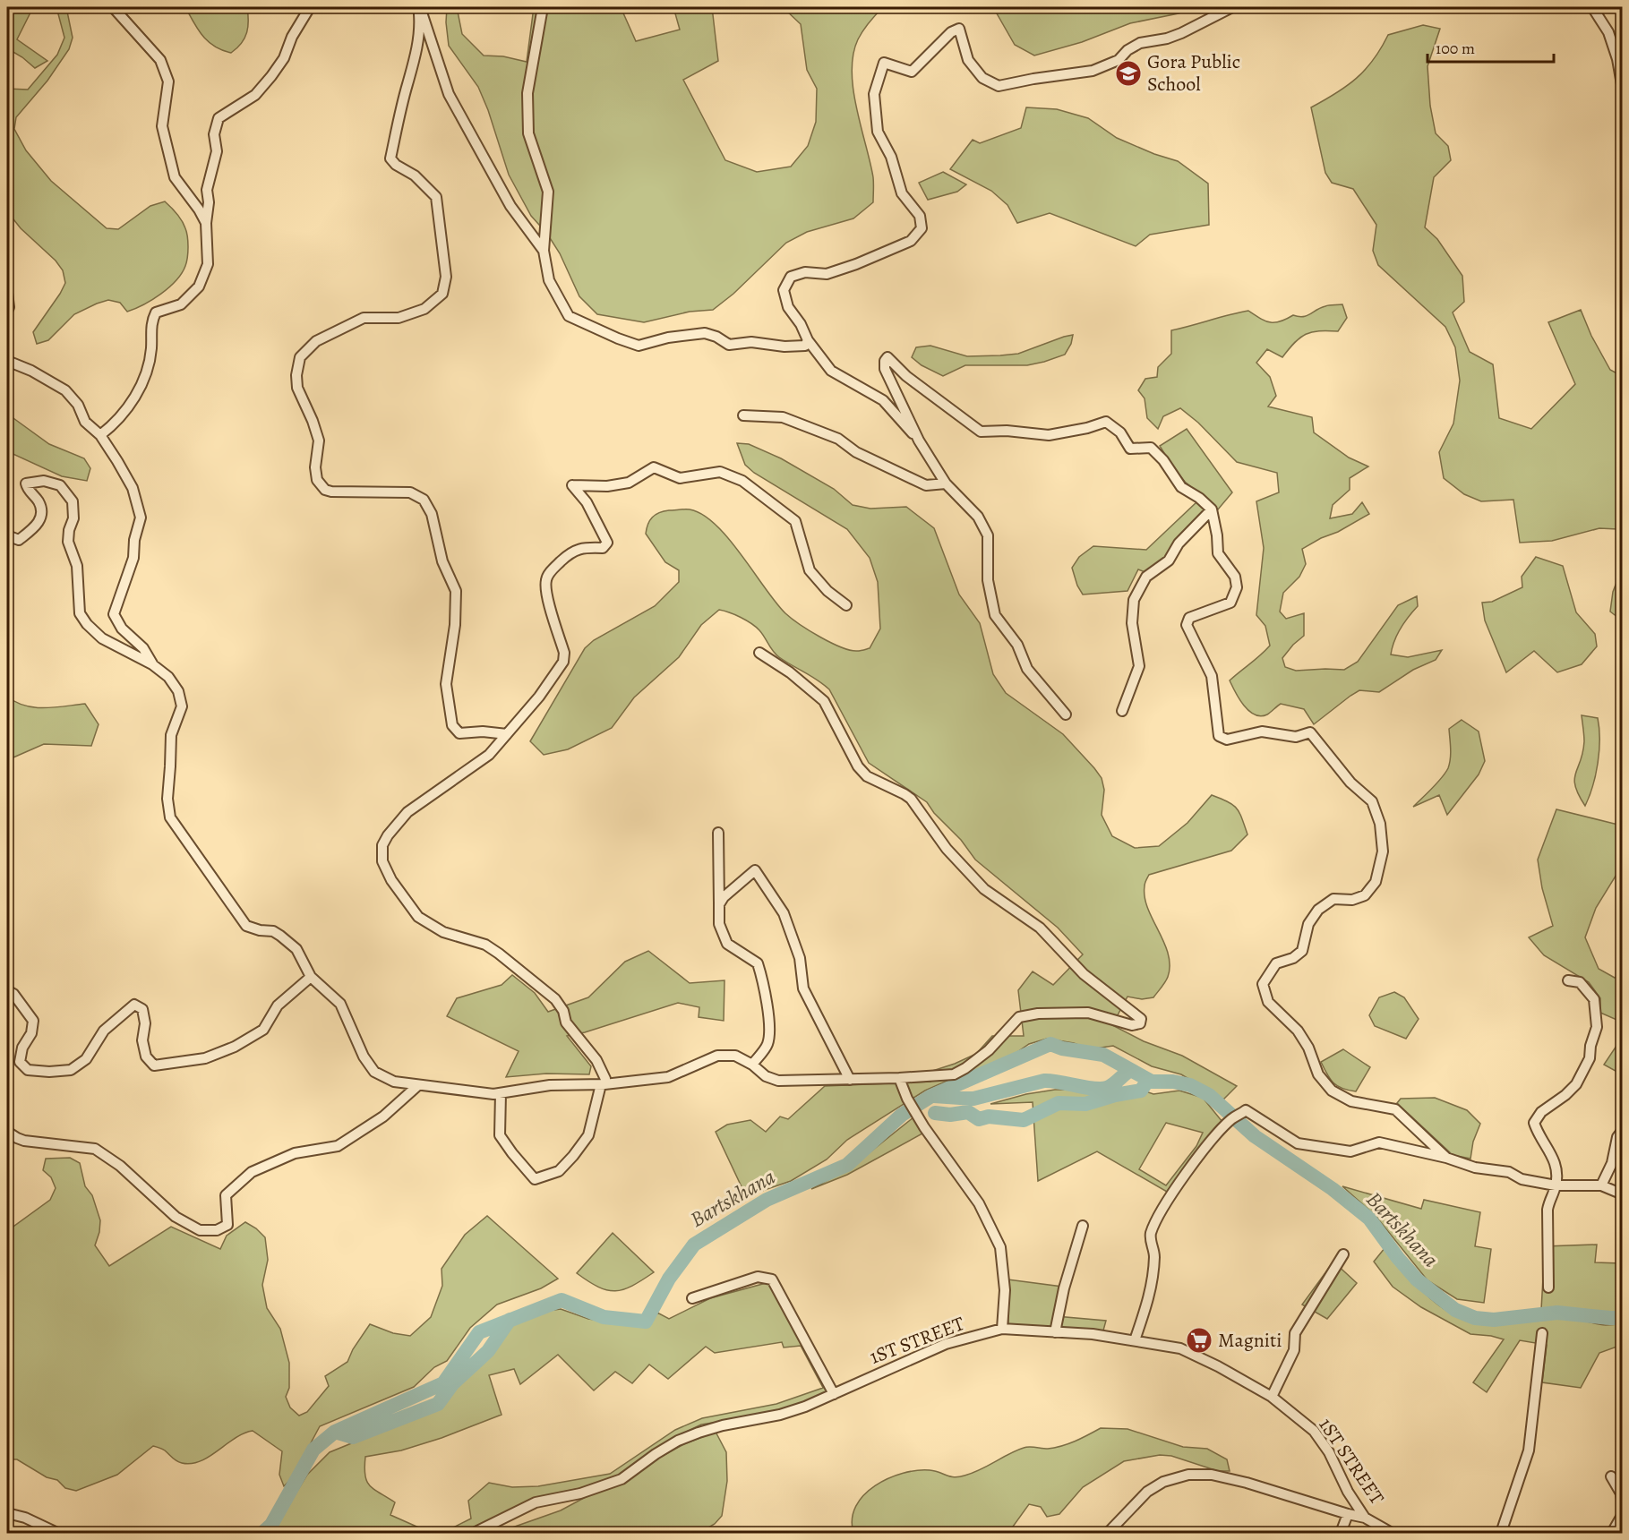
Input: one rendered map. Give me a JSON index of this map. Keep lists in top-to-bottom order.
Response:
{
  "streets": {
    "street": ["1ST STREET"]
  },
  "water": ["Bartskhana"],
  "places": {
    "school or university": ["Gora Public School"],
    "supermarket": ["Magniti"]
  },
  "scale_bar": "100 m"
}
